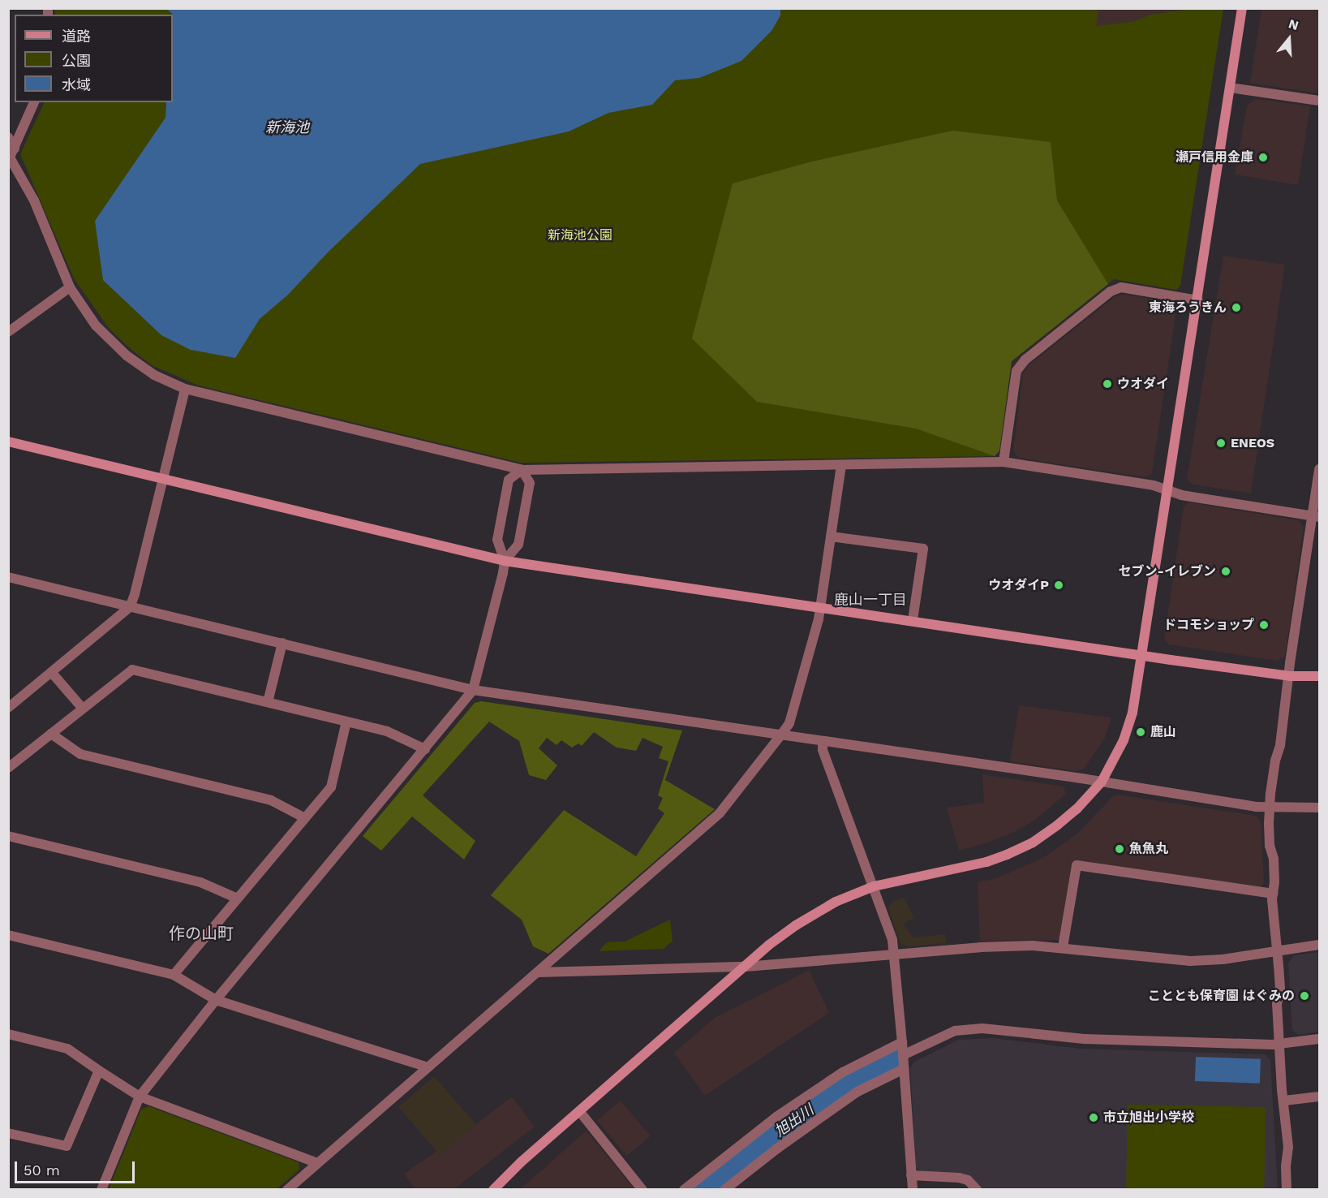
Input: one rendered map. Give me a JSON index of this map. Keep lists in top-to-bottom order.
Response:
{
  "districts": ["鹿山一丁目", "作の山町"],
  "water": ["新海池", "旭出川"],
  "parks": ["新海池公園"],
  "places": [
    "瀬戸信用金庫",
    "東海ろうきん",
    "ウオダイ",
    "ENEOS",
    "セブン-イレブン",
    "ウオダイP",
    "ドコモショップ",
    "鹿山",
    "魚魚丸",
    "こととも保育園 はぐみの",
    "市立旭出小学校"
  ],
  "legend": ["道路", "公園", "水域"],
  "scale_bar": "50 m",
  "north": "top"
}
